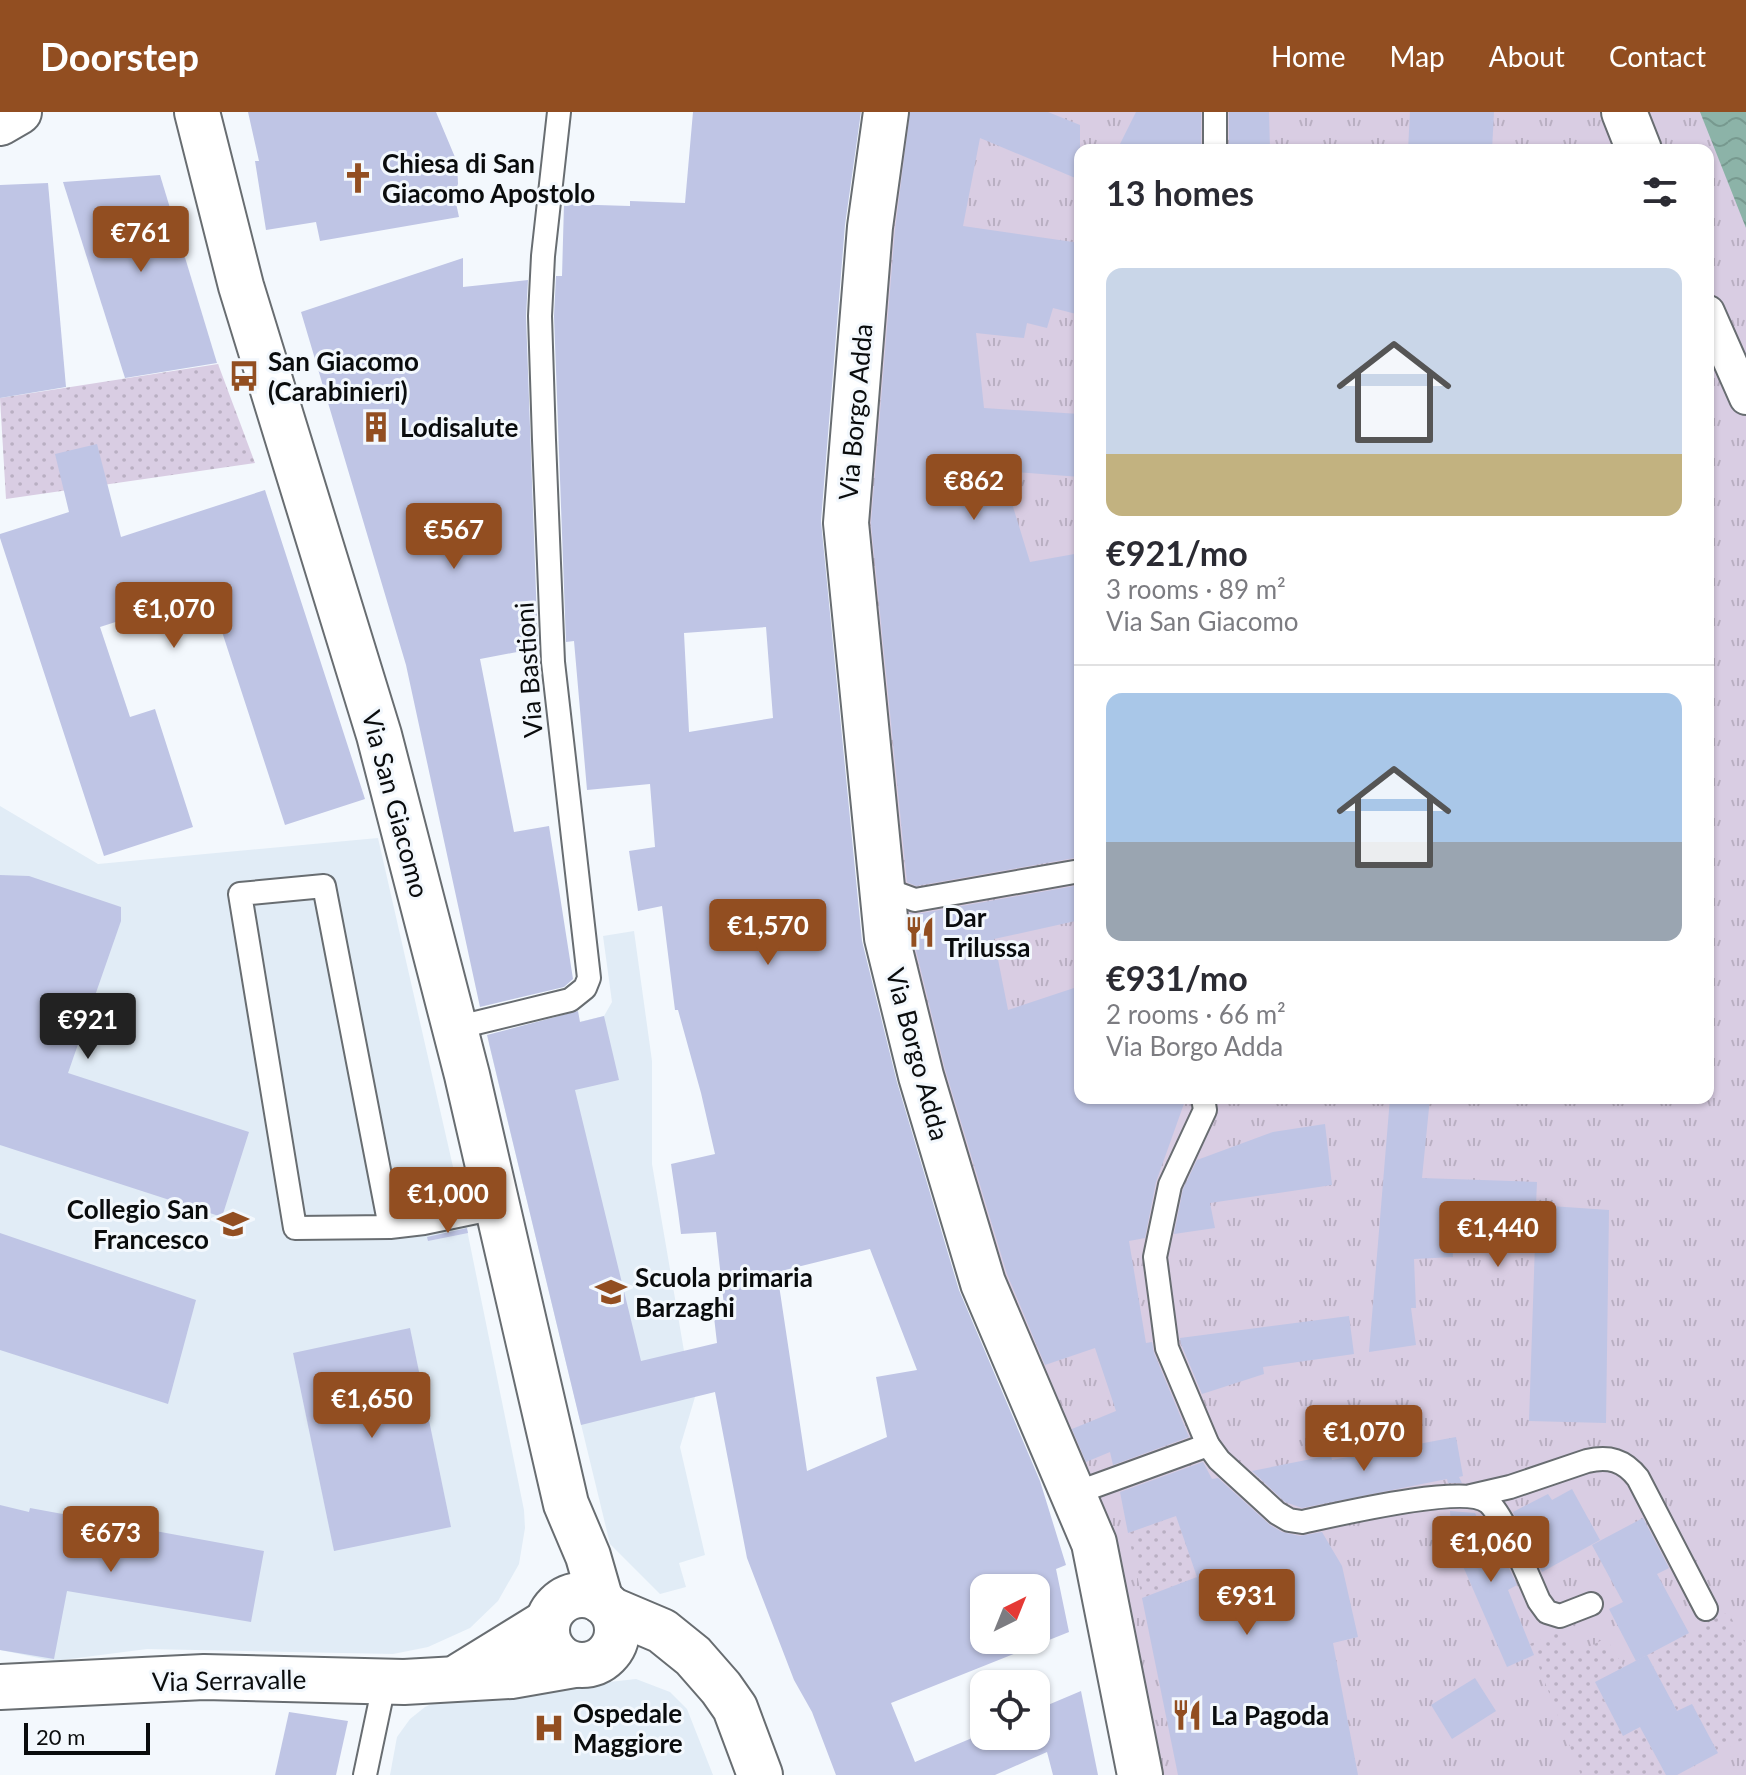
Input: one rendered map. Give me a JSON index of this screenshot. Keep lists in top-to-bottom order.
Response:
{
  "streets": {
    "street": ["Via Borgo Adda", "Via San Giacomo", "Via Serravalle"],
    "lane": ["Via Bastioni"]
  },
  "crossings": [
    ["Via Bastioni", "Via San Giacomo"],
    ["Via San Giacomo", "Via Serravalle"]
  ],
  "places": {
    "church": ["Chiesa di San Giacomo Apostolo"],
    "bus stop": ["San Giacomo (Carabinieri)"],
    "building": ["Lodisalute"],
    "restaurant": ["Dar Trilussa", "La Pagoda"],
    "school or university": ["Collegio San Francesco", "Scuola primaria Barzaghi"],
    "hospital": ["Ospedale Maggiore"]
  },
  "scale_bar": "20 m",
  "north": "top right",
  "page": {
    "header": "Doorstep",
    "nav": [
      "Home",
      "Map",
      "About",
      "Contact"
    ],
    "heading": "13 homes",
    "price": [
      "€761",
      "€862",
      "€567",
      "€1,070",
      "€1,570",
      "€921",
      "€1,000",
      "€1,440",
      "€1,650",
      "€1,070",
      "€673",
      "€1,060",
      "€931"
    ],
    "list": [
      {
        "name": "€921/mo",
        "note": "3 rooms · 89 m² · Via San Giacomo"
      },
      {
        "name": "€931/mo",
        "note": "2 rooms · 66 m² · Via Borgo Adda"
      }
    ],
    "scale": "20 m"
  }
}
